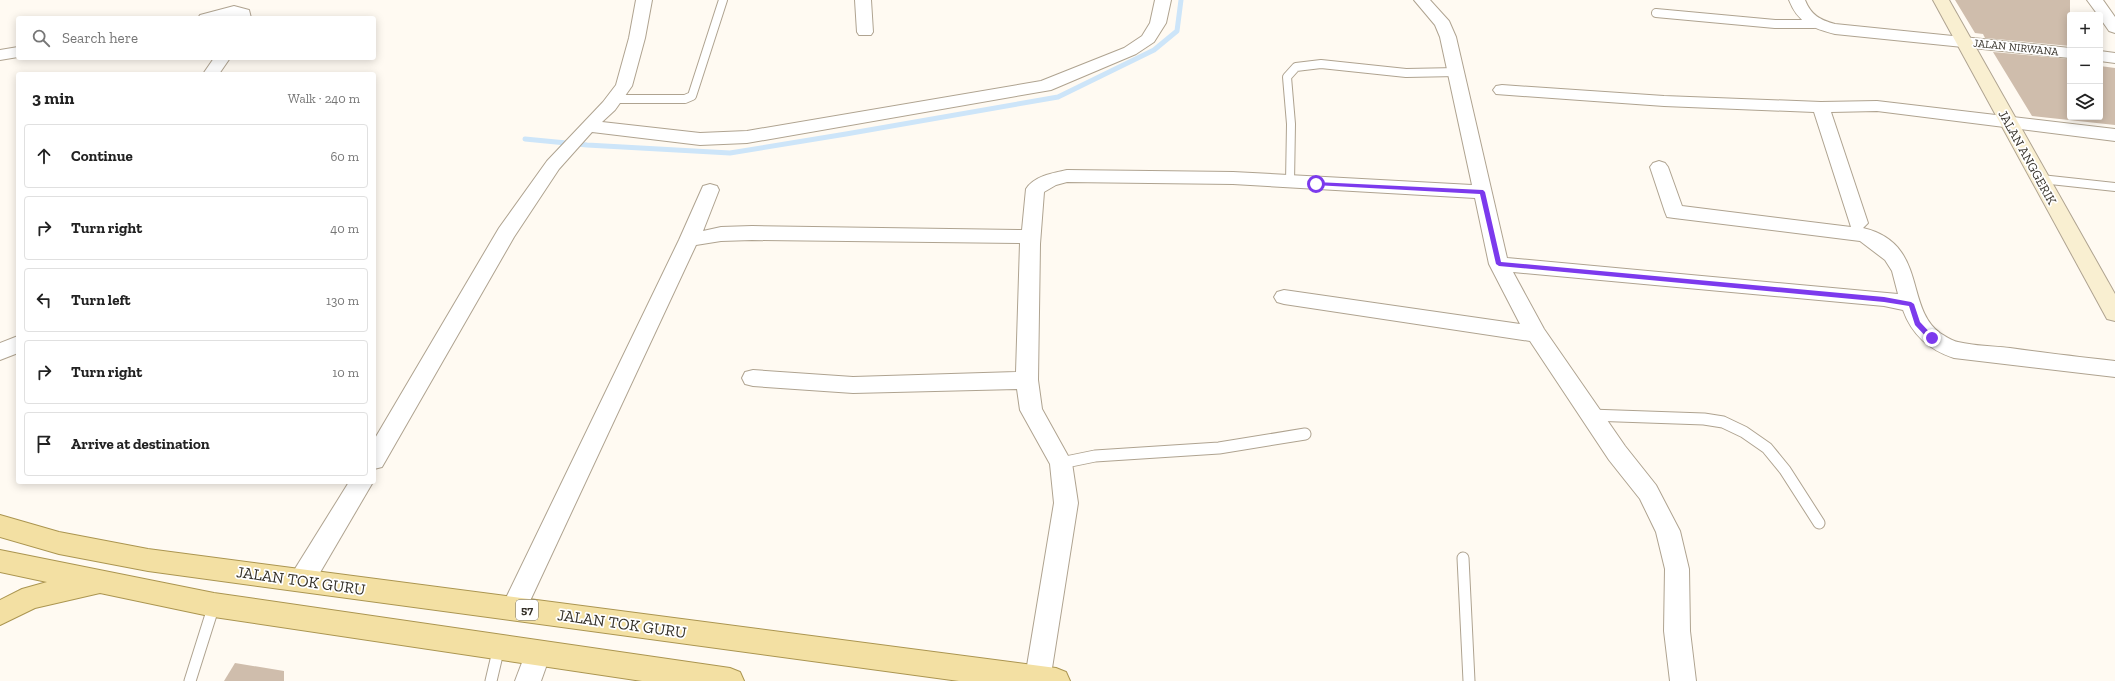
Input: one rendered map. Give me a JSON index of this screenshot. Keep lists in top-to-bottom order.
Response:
{
  "streets": {
    "main road": ["JALAN ANGGERIK", "JALAN TOK GURU", "57"],
    "street": ["JALAN NIRWANA"]
  },
  "crossings": [
    ["JALAN NIRWANA", "JALAN ANGGERIK"]
  ],
  "page": {
    "map_buttons": ["+", "−"],
    "search": "Search here",
    "heading": ["3 min", "Walk · 240 m"],
    "list": [
      ["Continue", "60 m"],
      ["Turn right", "40 m"],
      ["Turn left", "130 m"],
      ["Turn right", "10 m"],
      "Arrive at destination"
    ]
  }
}
